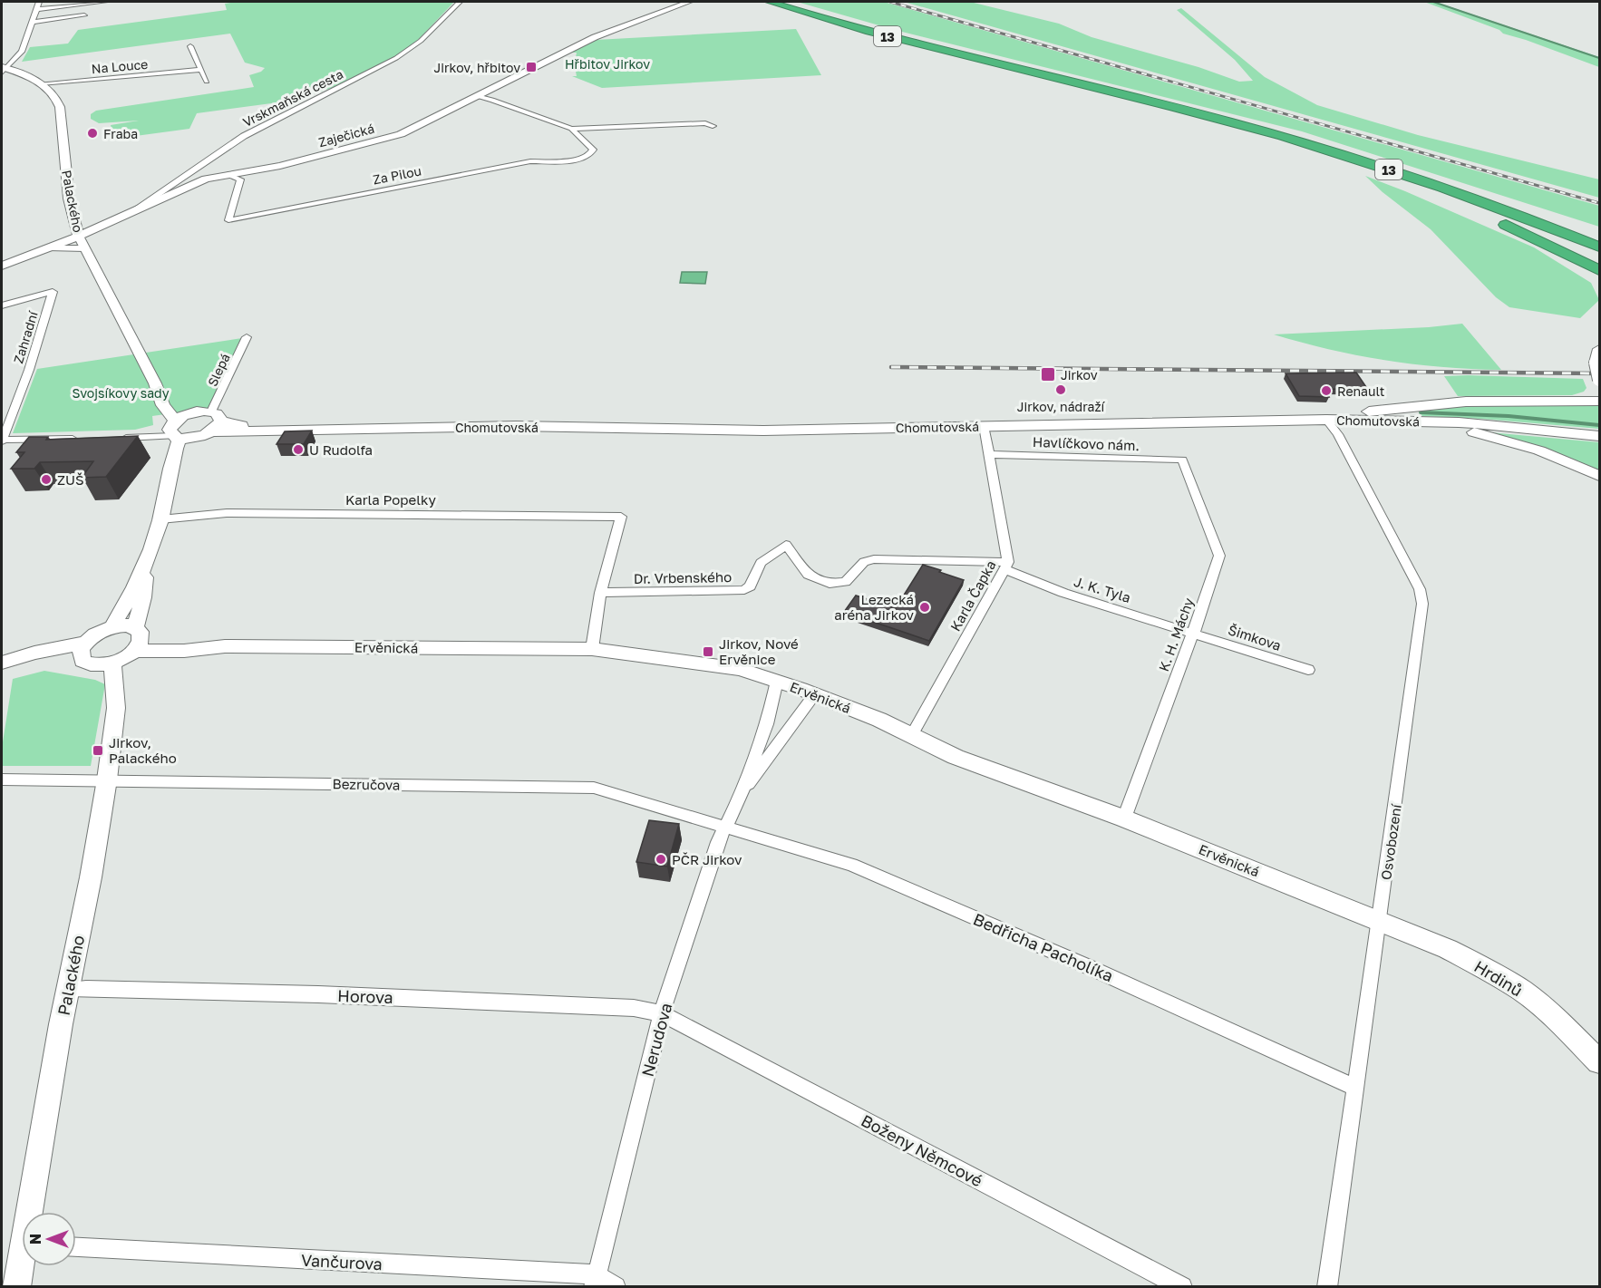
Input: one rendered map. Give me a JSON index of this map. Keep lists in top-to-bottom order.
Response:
{
  "streets": {
    "highway": ["13"],
    "street": [
      "Na Louce",
      "Vrskmaňská cesta",
      "Zaječická",
      "Za Pilou",
      "Palackého",
      "Zahradní",
      "Slepá",
      "Chomutovská",
      "Havlíčkovo nám.",
      "Karla Popelky",
      "Dr. Vrbenského",
      "J. K. Tyla",
      "Karla Čapka",
      "K. H. Máchy",
      "Šimkova",
      "Ervěnická",
      "Bezručova",
      "Osvobození",
      "Bedřicha Pacholíka",
      "Hrdinů",
      "Horova",
      "Nerudova",
      "Boženy Němcové",
      "Vančurova"
    ]
  },
  "crossings": [
    ["Na Louce", "Palackého"],
    ["Vrskmaňská cesta", "Zaječická"],
    ["Zaječická", "Za Pilou"],
    ["Zaječická", "Palackého"],
    ["Palackého", "Chomutovská"],
    ["Palackého", "Bezručova"],
    ["Palackého", "Horova"],
    ["Slepá", "Chomutovská"],
    ["Chomutovská", "Karla Čapka"],
    ["Chomutovská", "Osvobození"],
    ["Havlíčkovo nám.", "Karla Čapka"],
    ["Havlíčkovo nám.", "K. H. Máchy"],
    ["Karla Popelky", "Dr. Vrbenského"],
    ["Dr. Vrbenského", "J. K. Tyla"],
    ["Dr. Vrbenského", "Karla Čapka"],
    ["J. K. Tyla", "Karla Čapka"],
    ["J. K. Tyla", "K. H. Máchy"],
    ["J. K. Tyla", "Šimkova"],
    ["Karla Čapka", "Ervěnická"],
    ["K. H. Máchy", "Šimkova"],
    ["K. H. Máchy", "Ervěnická"],
    ["Ervěnická", "Osvobození"],
    ["Ervěnická", "Hrdinů"],
    ["Ervěnická", "Nerudova"],
    ["Bezručova", "Bedřicha Pacholíka"],
    ["Bezručova", "Nerudova"],
    ["Osvobození", "Bedřicha Pacholíka"],
    ["Osvobození", "Hrdinů"],
    ["Bedřicha Pacholíka", "Nerudova"],
    ["Horova", "Nerudova"],
    ["Horova", "Boženy Němcové"],
    ["Nerudova", "Boženy Němcové"],
    ["Nerudova", "Vančurova"]
  ],
  "parks": ["Hřbitov Jirkov", "Svojsíkovy sady"],
  "places": {
    "transit": [
      "Jirkov, hřbitov",
      "Jirkov",
      "Jirkov, Nové Ervěnice",
      "Jirkov, Palackého"
    ],
    "other": [
      "Fraba",
      "Jirkov, nádraží",
      "Renault",
      "U Rudolfa",
      "ZUŠ",
      "Lezecká aréna Jirkov",
      "PČR Jirkov"
    ]
  },
  "north": "left"
}
